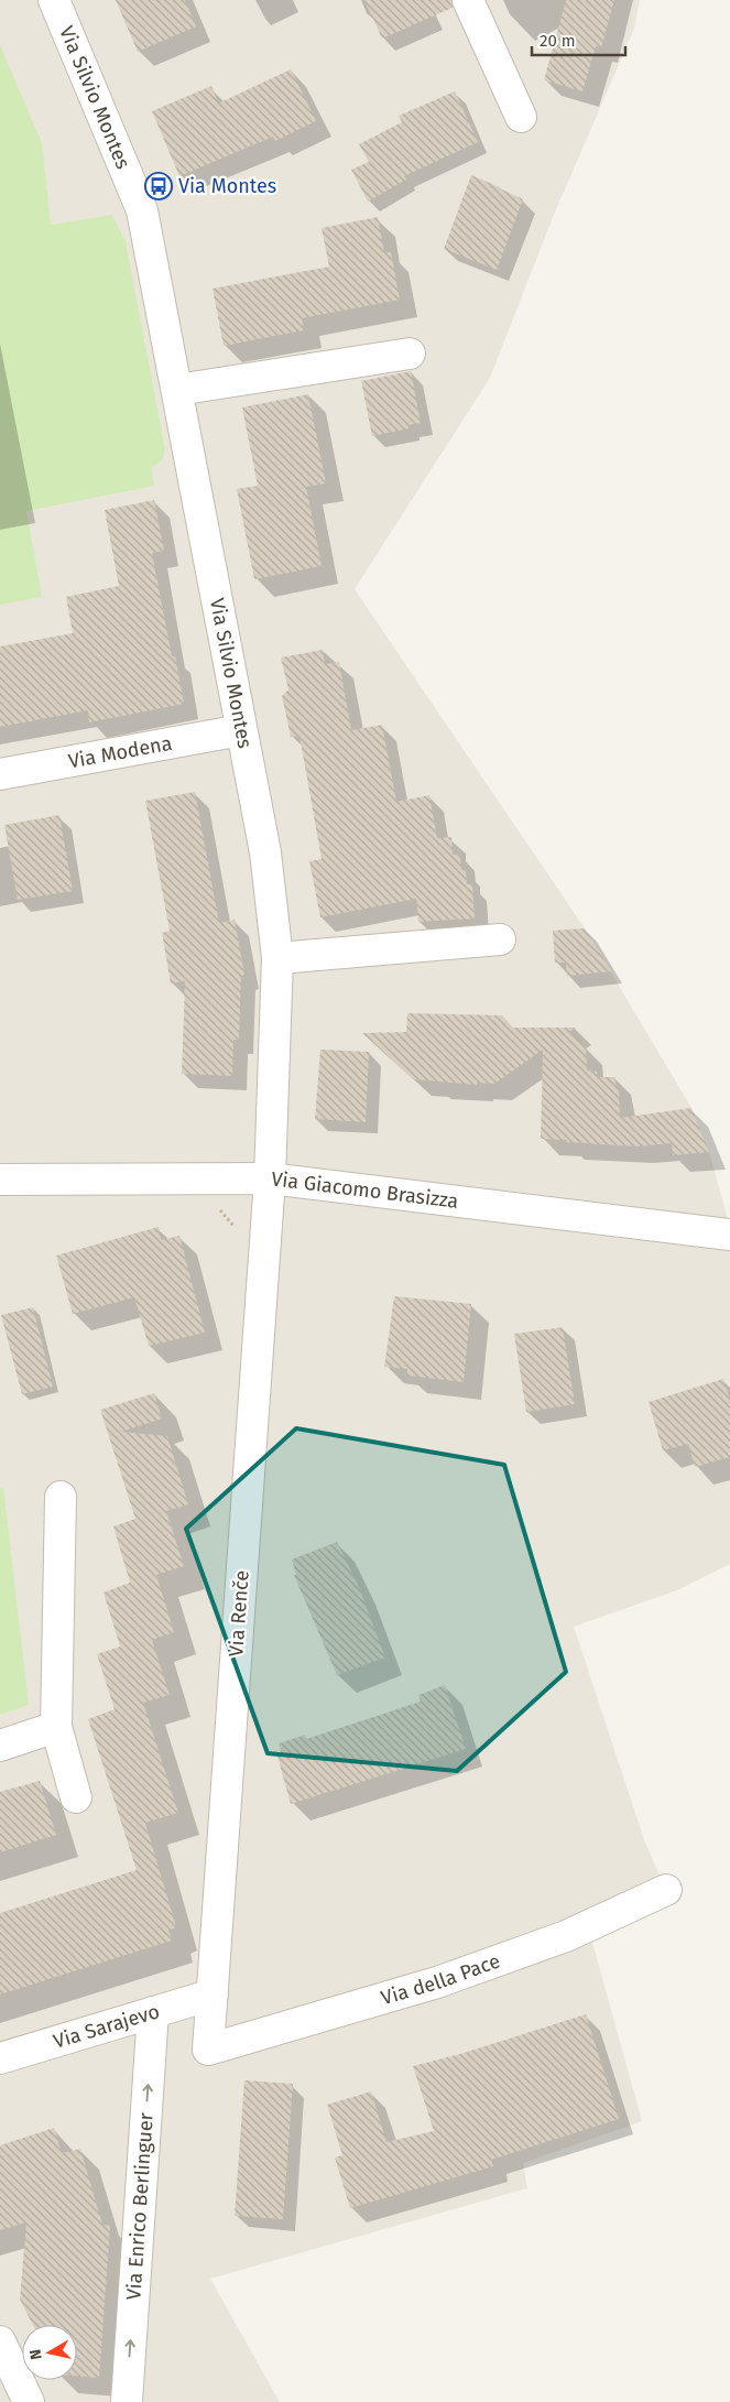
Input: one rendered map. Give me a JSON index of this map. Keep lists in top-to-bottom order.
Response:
{
  "streets": {
    "street": [
      "Via Silvio Montes",
      "Via Modena",
      "Via Giacomo Brasizza",
      "Via Renče",
      "Via della Pace",
      "Via Sarajevo",
      "Via Enrico Berlinguer"
    ]
  },
  "crossings": [
    ["Via Silvio Montes", "Via Modena"],
    ["Via Silvio Montes", "Via Giacomo Brasizza"],
    ["Via Silvio Montes", "Via Renče"],
    ["Via Giacomo Brasizza", "Via Renče"],
    ["Via Renče", "Via della Pace"],
    ["Via Renče", "Via Sarajevo"],
    ["Via Sarajevo", "Via Enrico Berlinguer"]
  ],
  "one_way": ["Via Enrico Berlinguer"],
  "places": {
    "bus stop": ["Via Montes"]
  },
  "scale_bar": "20 m",
  "north": "left"
}
